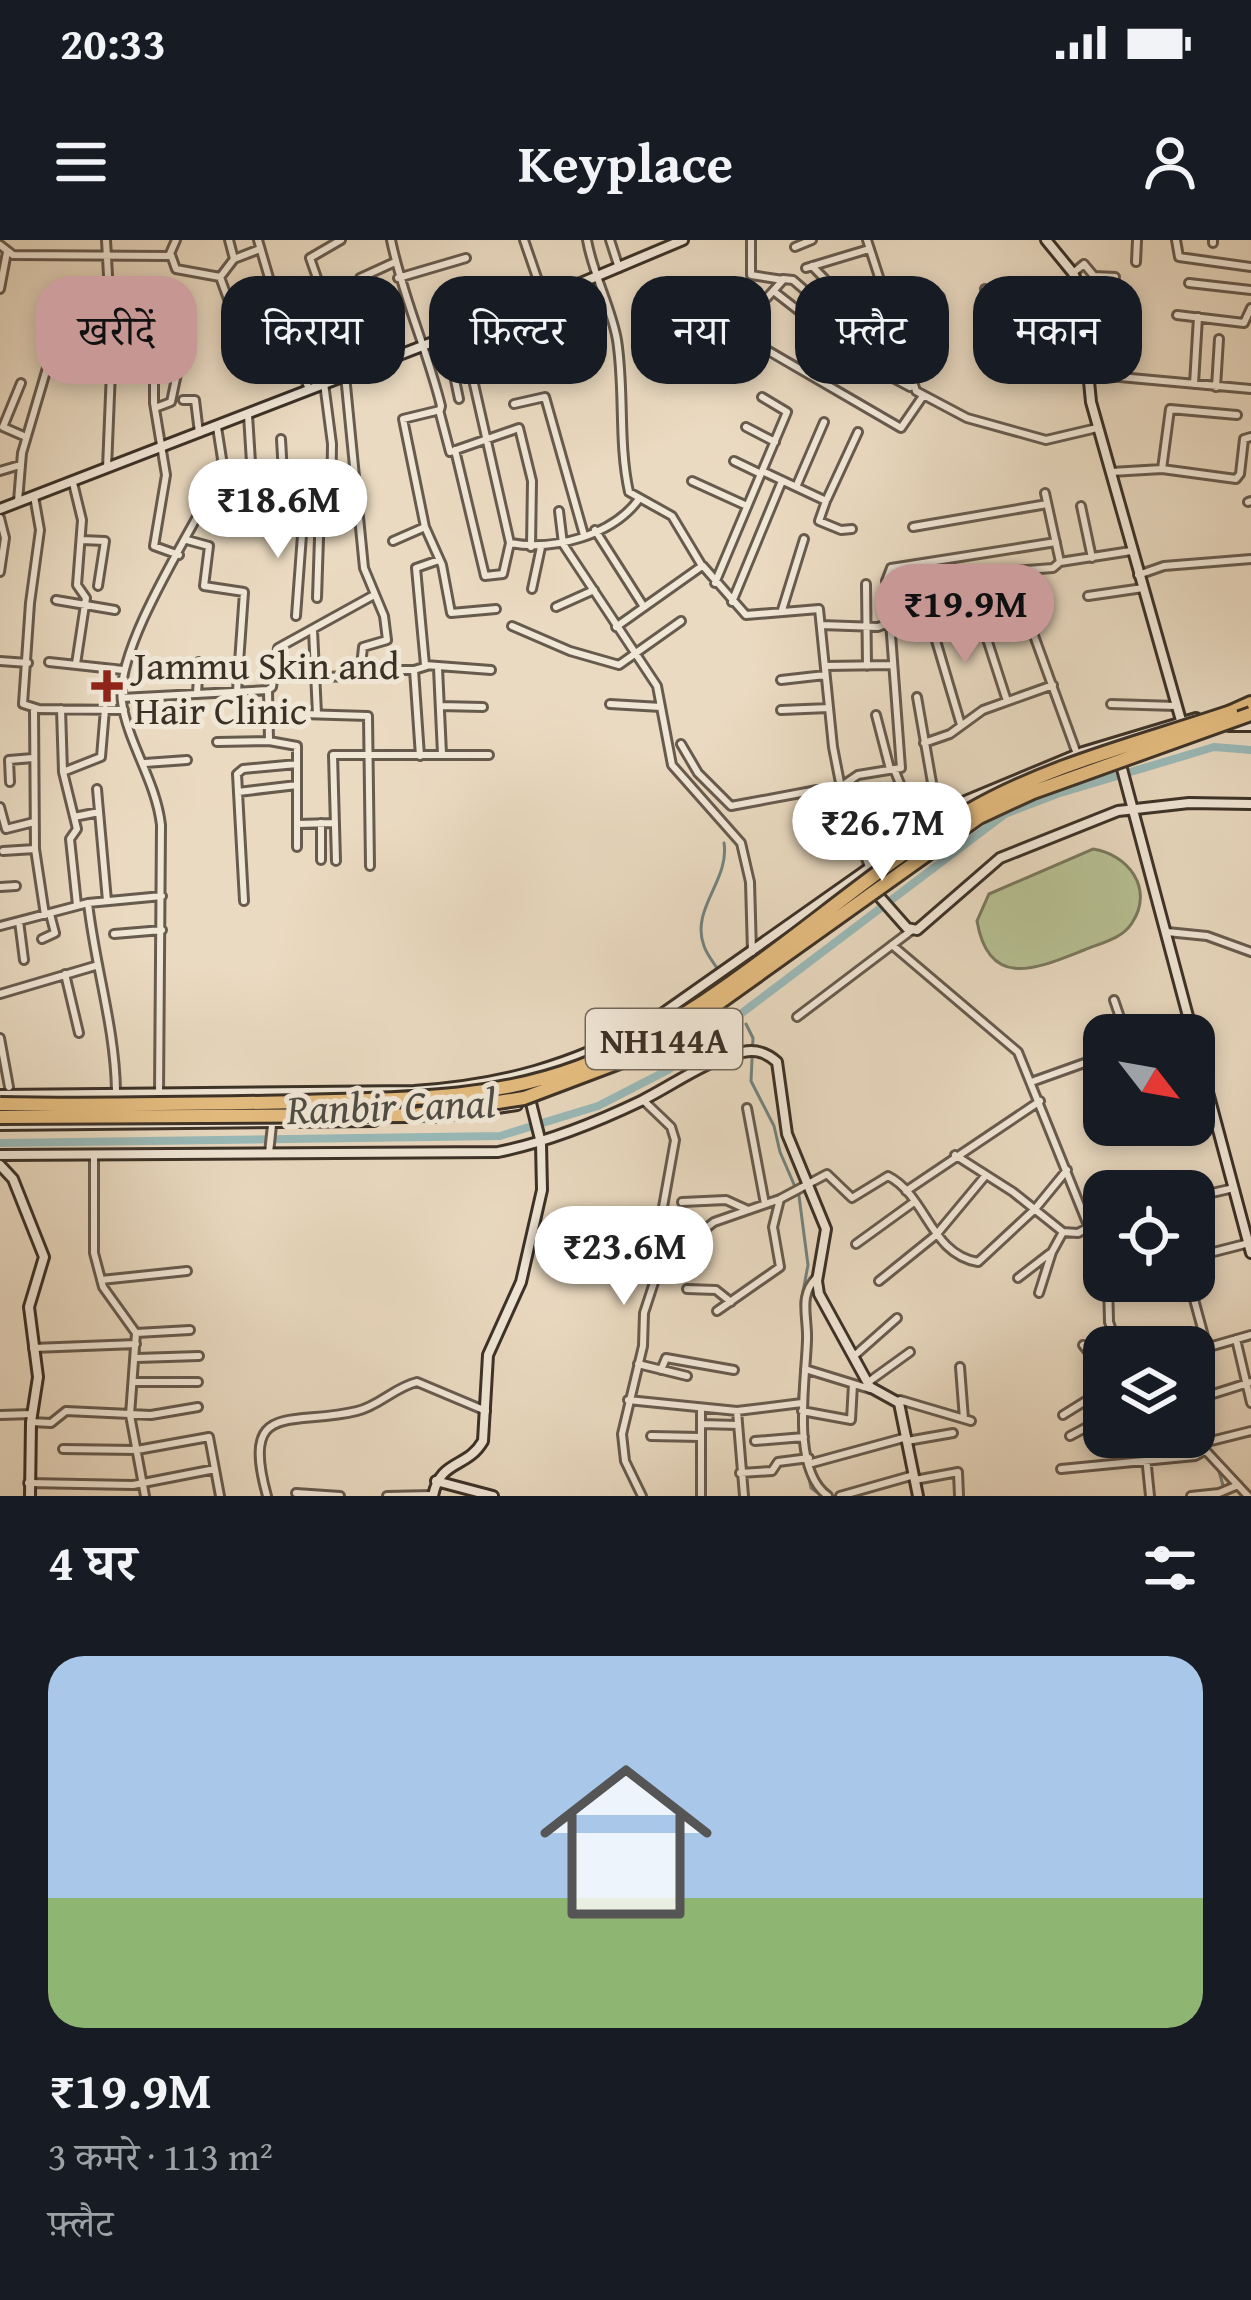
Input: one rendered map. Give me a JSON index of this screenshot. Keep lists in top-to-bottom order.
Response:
{
  "streets": {
    "highway": ["NH144A"]
  },
  "water": ["Ranbir Canal"],
  "places": {
    "health": ["Jammu Skin and Hair Clinic"]
  },
  "north": "bottom right",
  "page": {
    "status": "20:33",
    "header": "Keyplace",
    "chip": [
      "खरीदें",
      "किराया",
      "फ़िल्टर",
      "नया",
      "फ़्लैट",
      "मकान"
    ],
    "price": [
      "₹18.6M",
      "₹19.9M",
      "₹26.7M",
      "₹23.6M"
    ],
    "heading": "4 घर",
    "list": [
      {
        "name": "₹19.9M",
        "note": "3 कमरे · 113 m² · फ़्लैट"
      }
    ]
  }
}
